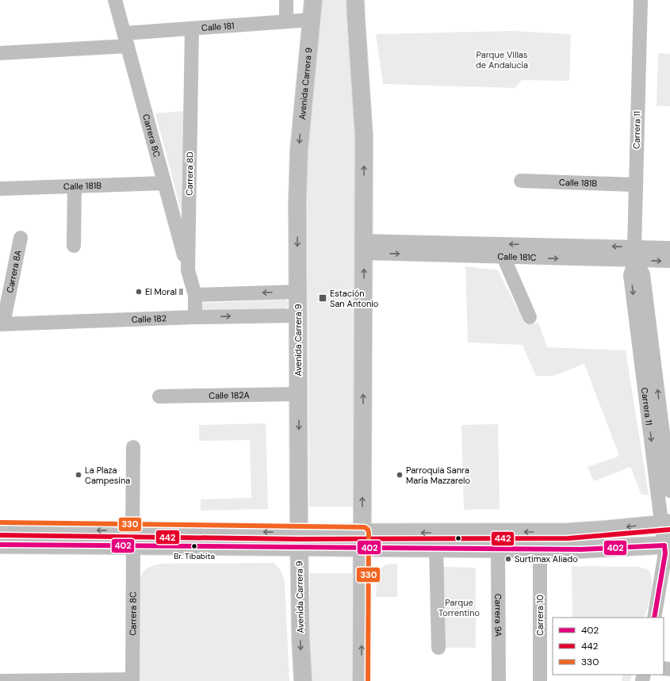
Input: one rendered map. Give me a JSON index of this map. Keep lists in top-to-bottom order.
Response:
{
  "streets": {
    "main road": ["Avenida Carrera 9"],
    "street": [
      "Calle 181",
      "Carrera 11",
      "Carrera 8C",
      "Carrera 8D",
      "Calle 181B",
      "Calle 181C",
      "Carrera 8A",
      "Calle 182",
      "Calle 182A",
      "Carrera 9A",
      "Carrera 10"
    ]
  },
  "crossings": [
    ["Calle 181", "Avenida Carrera 9"],
    ["Calle 181", "Carrera 8C"],
    ["Calle 181", "Carrera 8D"],
    ["Avenida Carrera 9", "Calle 182"],
    ["Avenida Carrera 9", "Calle 182A"],
    ["Carrera 11", "Calle 181B"],
    ["Carrera 11", "Calle 181C"],
    ["Carrera 8C", "Carrera 8D"],
    ["Carrera 8C", "Calle 181B"],
    ["Carrera 8D", "Calle 182"],
    ["Carrera 8A", "Calle 182"]
  ],
  "parks": ["Parque Villas de Andalucía", "Parque Torrentino"],
  "places": {
    "other": [
      "El Moral II",
      "La Plaza Campesina",
      "Parroquia Sanra María Mazzarelo",
      "Br. Tibabita",
      "Surtimax Aliado"
    ],
    "transit": ["Estación San Antonio"]
  },
  "lines": ["transit line 330", "transit line 442", "transit line 402"],
  "legend": ["402", "442", "330"]
}
